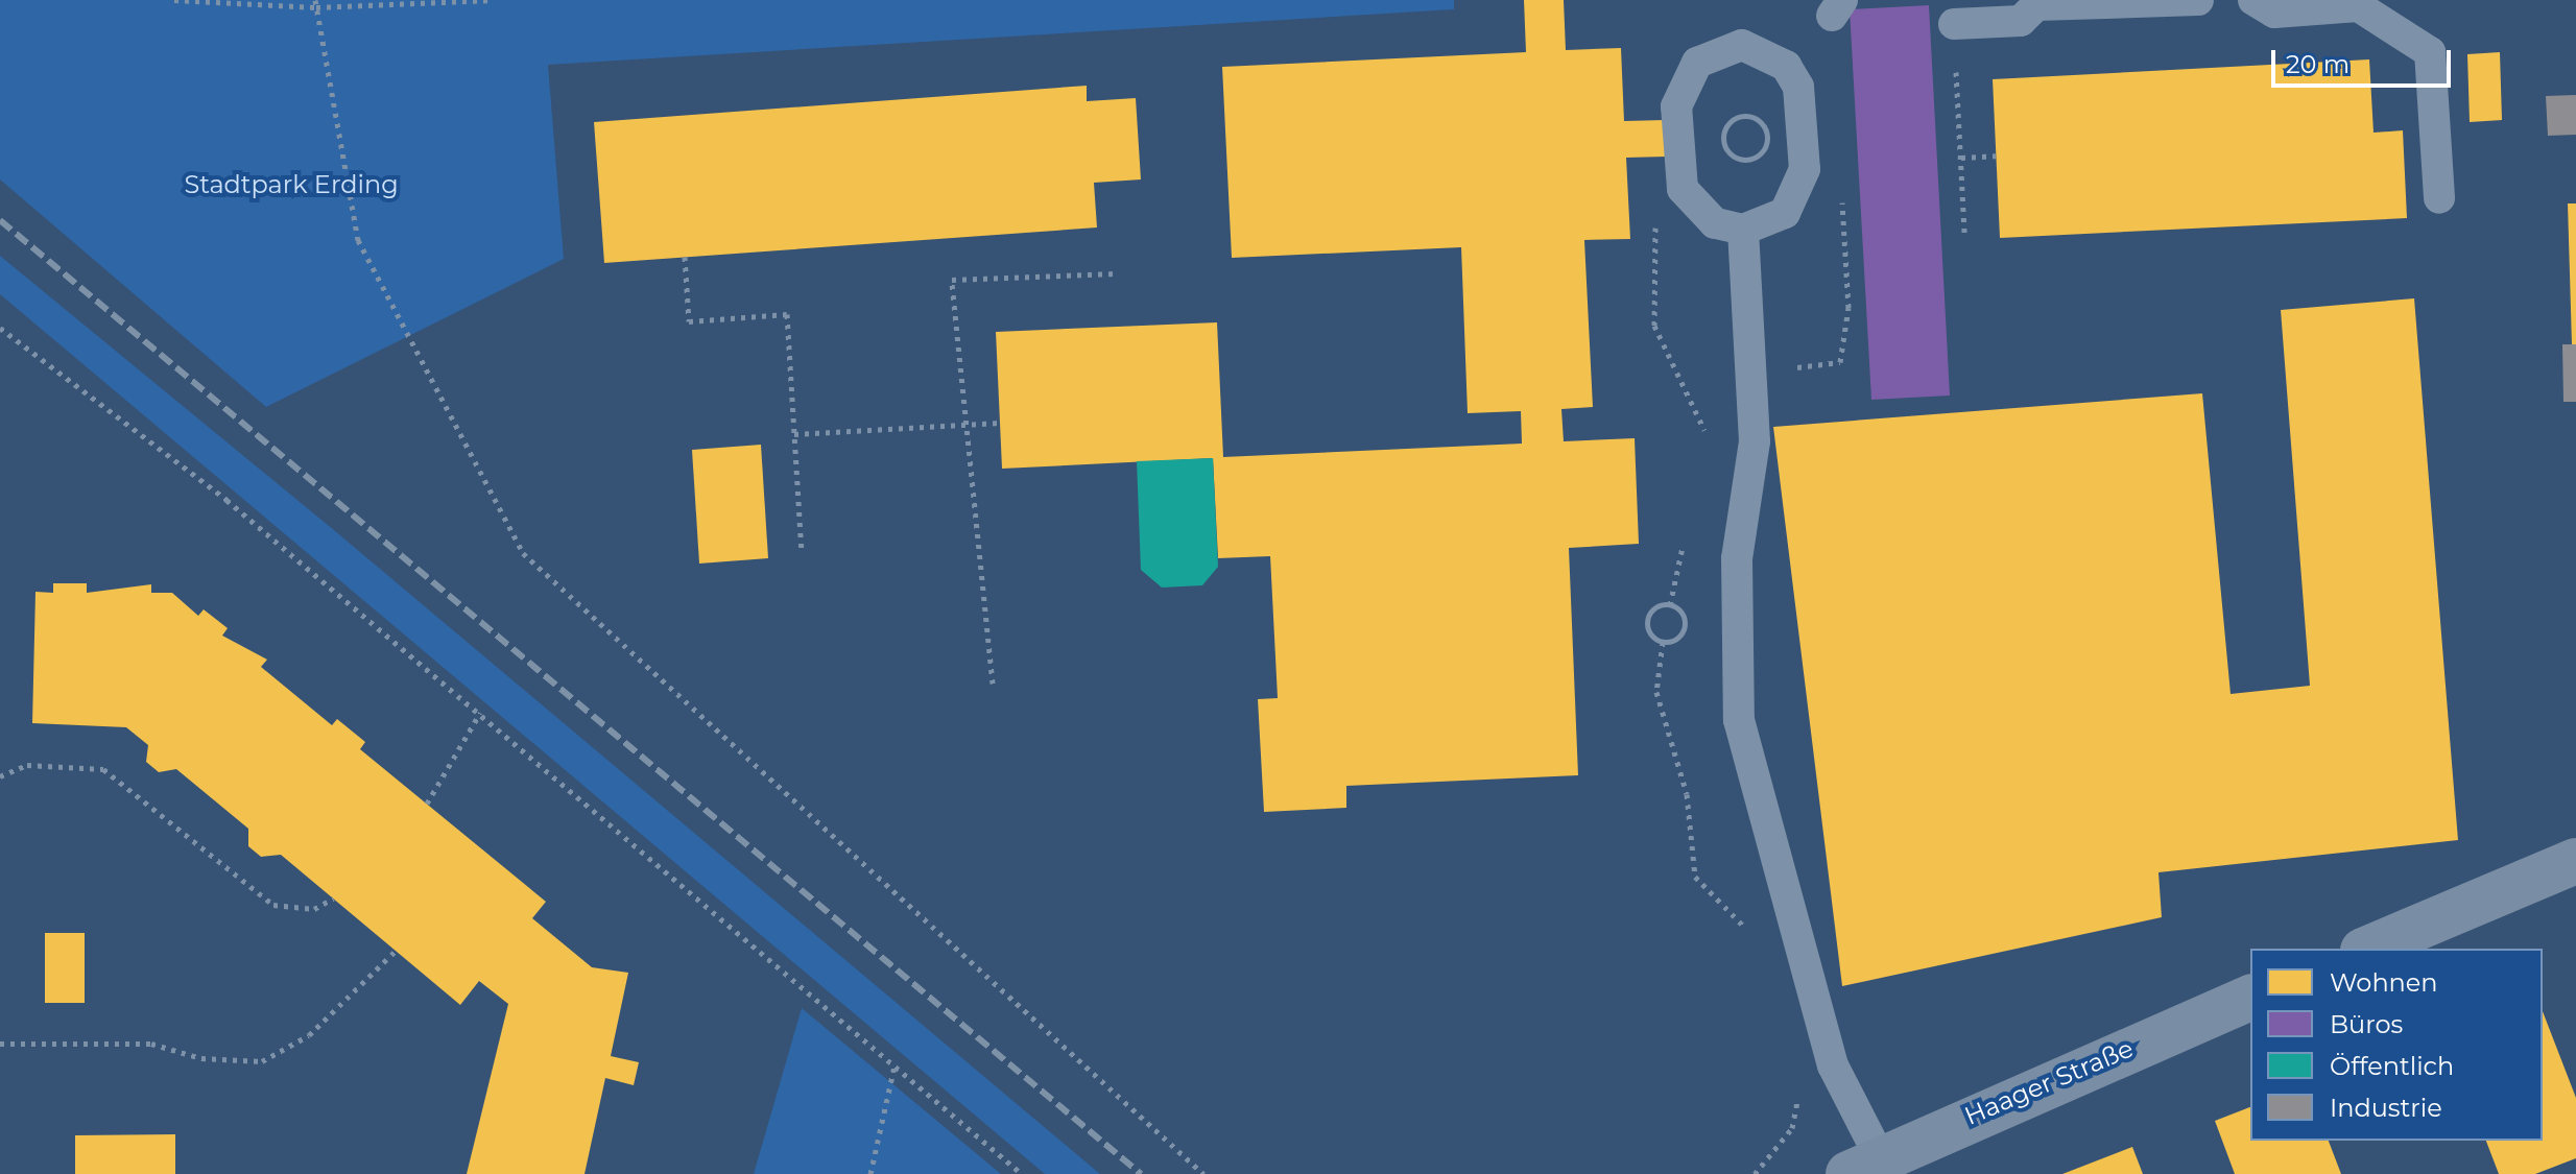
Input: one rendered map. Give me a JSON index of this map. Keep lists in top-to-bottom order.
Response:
{
  "streets": {
    "street": ["Haager Straße"]
  },
  "parks": ["Stadtpark Erding"],
  "legend": [
    "Wohnen",
    "Büros",
    "Öffentlich",
    "Industrie"
  ],
  "scale_bar": "20 m"
}
